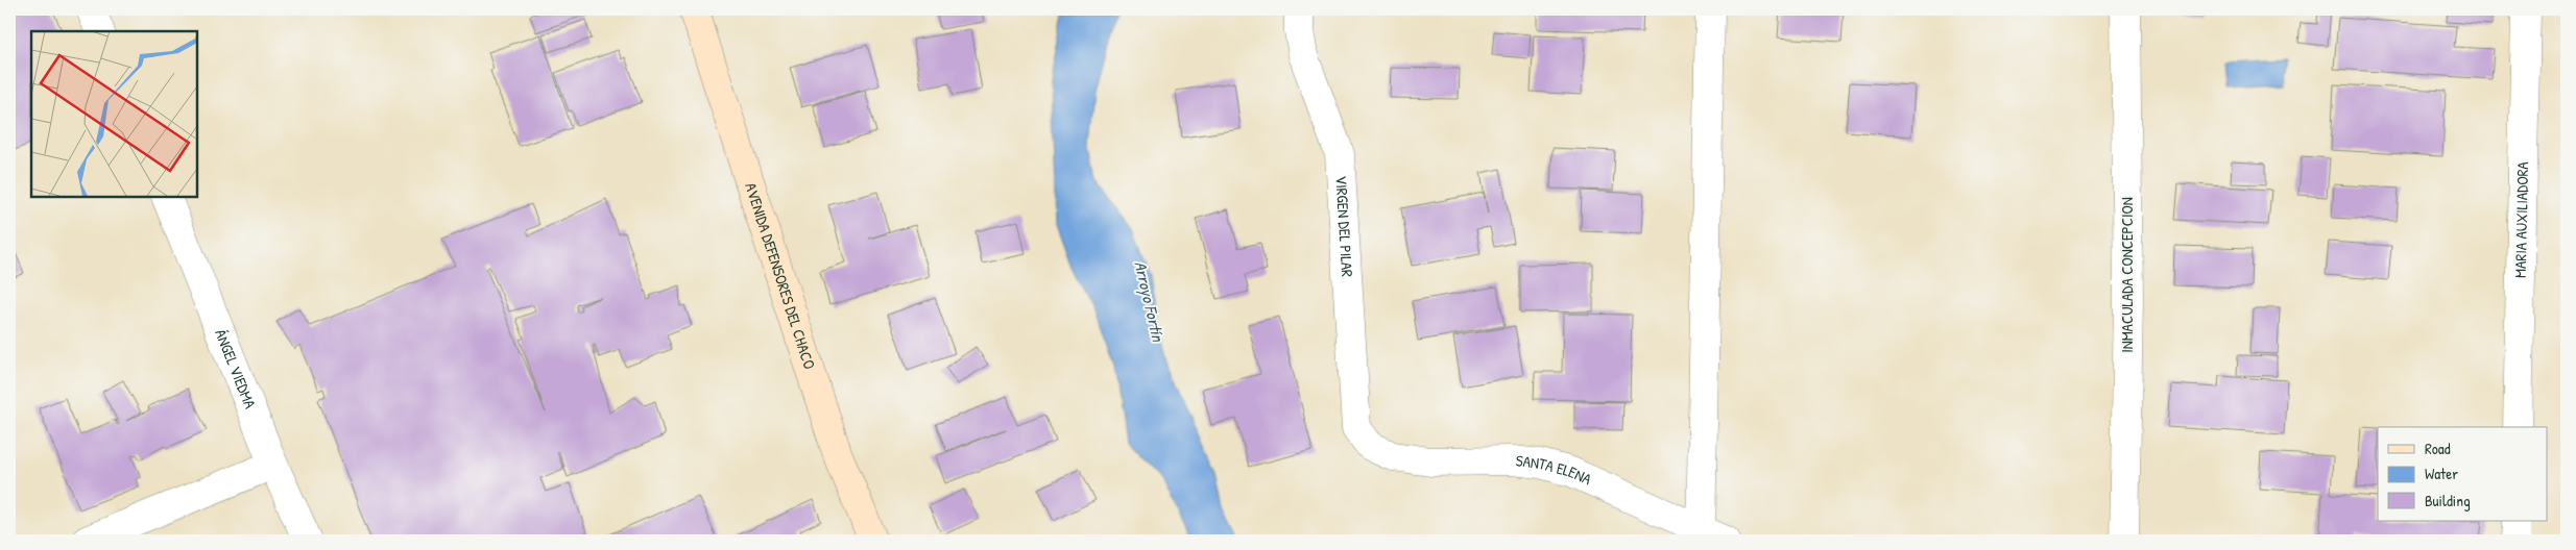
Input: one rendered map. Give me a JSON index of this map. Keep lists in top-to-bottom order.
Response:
{
  "streets": {
    "main road": ["AVENIDA DEFENSORES DEL CHACO"],
    "street": [
      "MARIA AUXILIADORA",
      "VIRGEN DEL PILAR",
      "INMACULADA CONCEPCION",
      "ÁNGEL VIEDMA",
      "SANTA ELENA"
    ]
  },
  "crossings": [
    ["VIRGEN DEL PILAR", "SANTA ELENA"]
  ],
  "water": ["Arroyo Fortín"],
  "legend": ["Road", "Water", "Building"]
}
